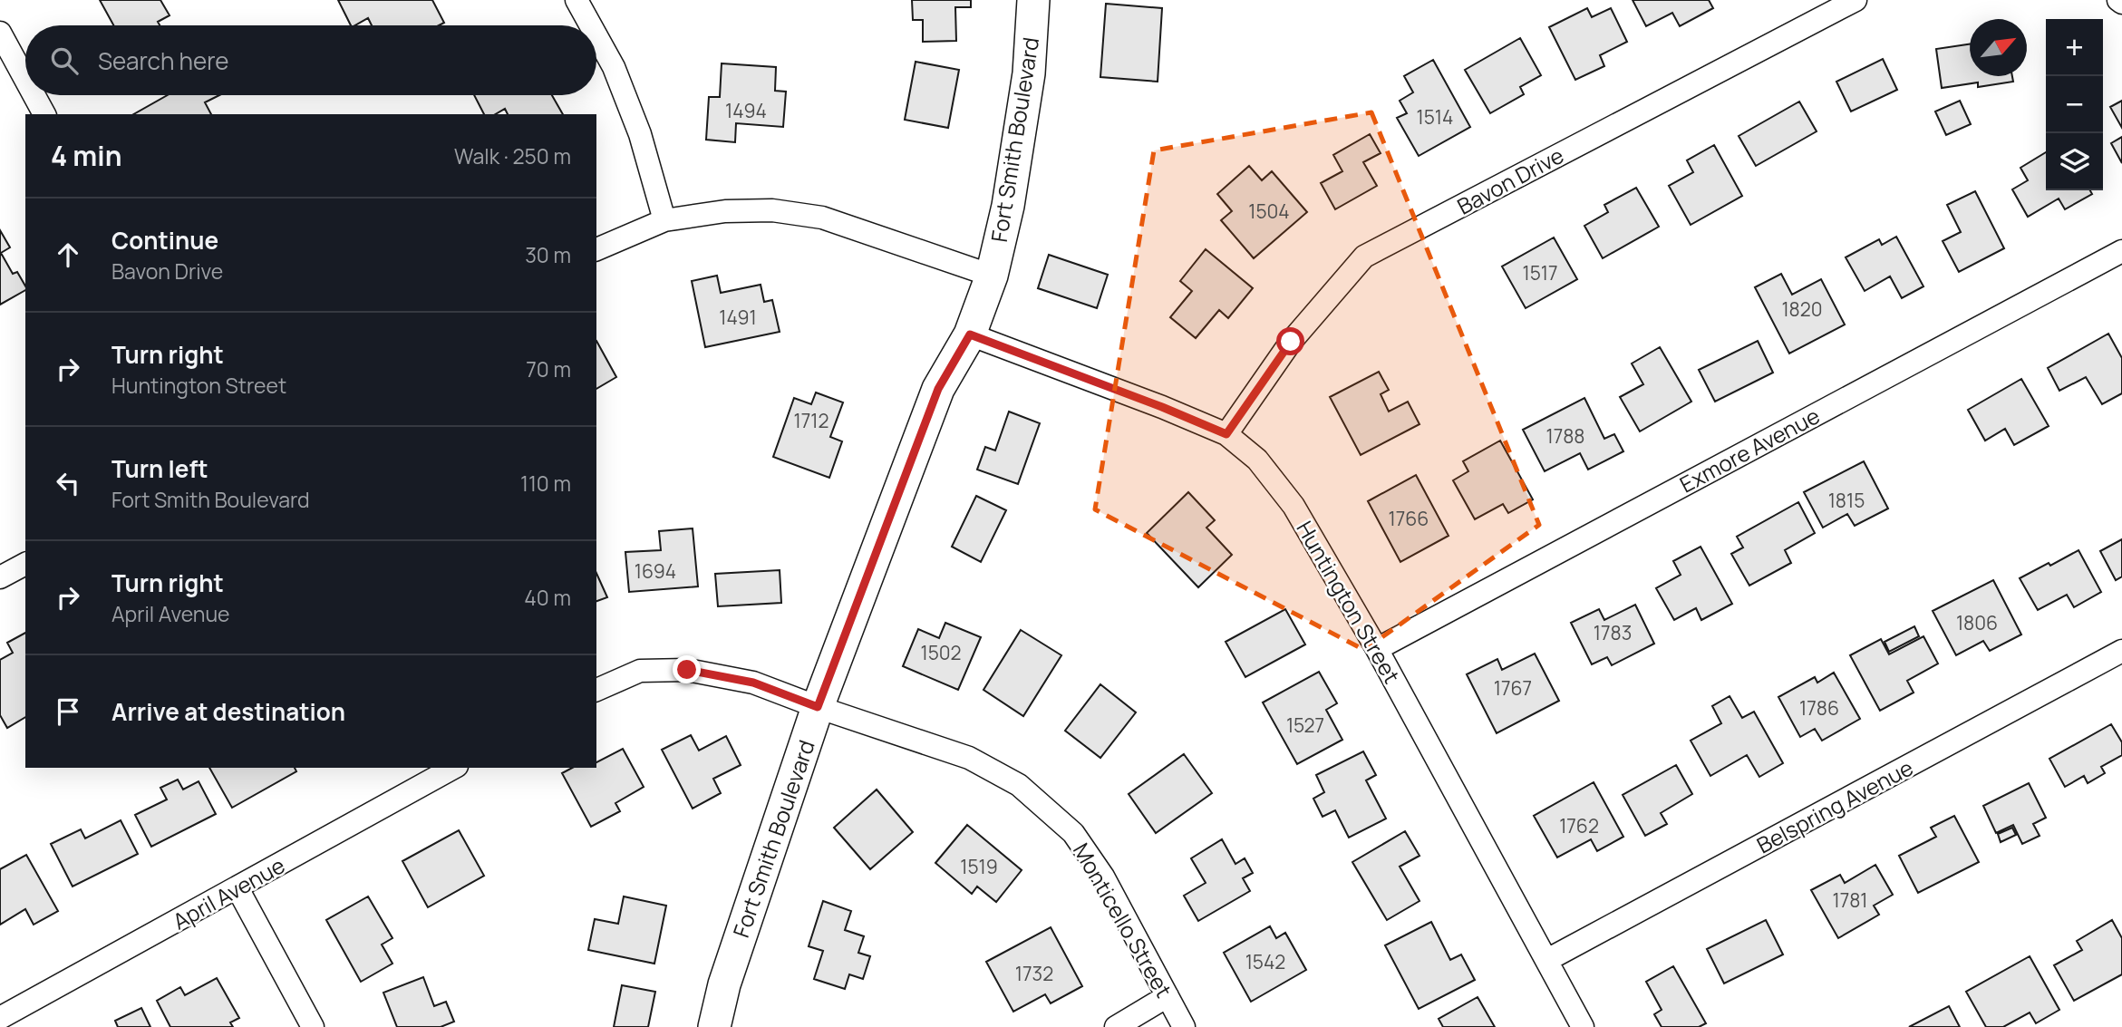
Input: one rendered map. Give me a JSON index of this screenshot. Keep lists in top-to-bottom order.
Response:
{
  "streets": {
    "street": [
      "Fort Smith Boulevard",
      "Bavon Drive",
      "Exmore Avenue",
      "Huntington Street",
      "Belspring Avenue",
      "April Avenue",
      "Monticello Street"
    ]
  },
  "crossings": [
    ["Fort Smith Boulevard", "Huntington Street"],
    ["Fort Smith Boulevard", "Monticello Street"],
    ["Bavon Drive", "Huntington Street"],
    ["Exmore Avenue", "Huntington Street"],
    ["Huntington Street", "Belspring Avenue"]
  ],
  "house_numbers": [
    "1494",
    "1514",
    "1504",
    "1517",
    "1820",
    "1491",
    "1712",
    "1788",
    "1815",
    "1766",
    "1694",
    "1806",
    "1783",
    "1502",
    "1767",
    "1786",
    "1527",
    "1762",
    "1519",
    "1781",
    "1542",
    "1732"
  ],
  "north": "top right",
  "page": {
    "map_buttons": ["+", "−"],
    "search": "Search here",
    "heading": ["4 min", "Walk · 250 m"],
    "list": [
      ["Continue", "Bavon Drive", "30 m"],
      ["Turn right", "Huntington Street", "70 m"],
      ["Turn left", "Fort Smith Boulevard", "110 m"],
      ["Turn right", "April Avenue", "40 m"],
      "Arrive at destination"
    ]
  }
}
